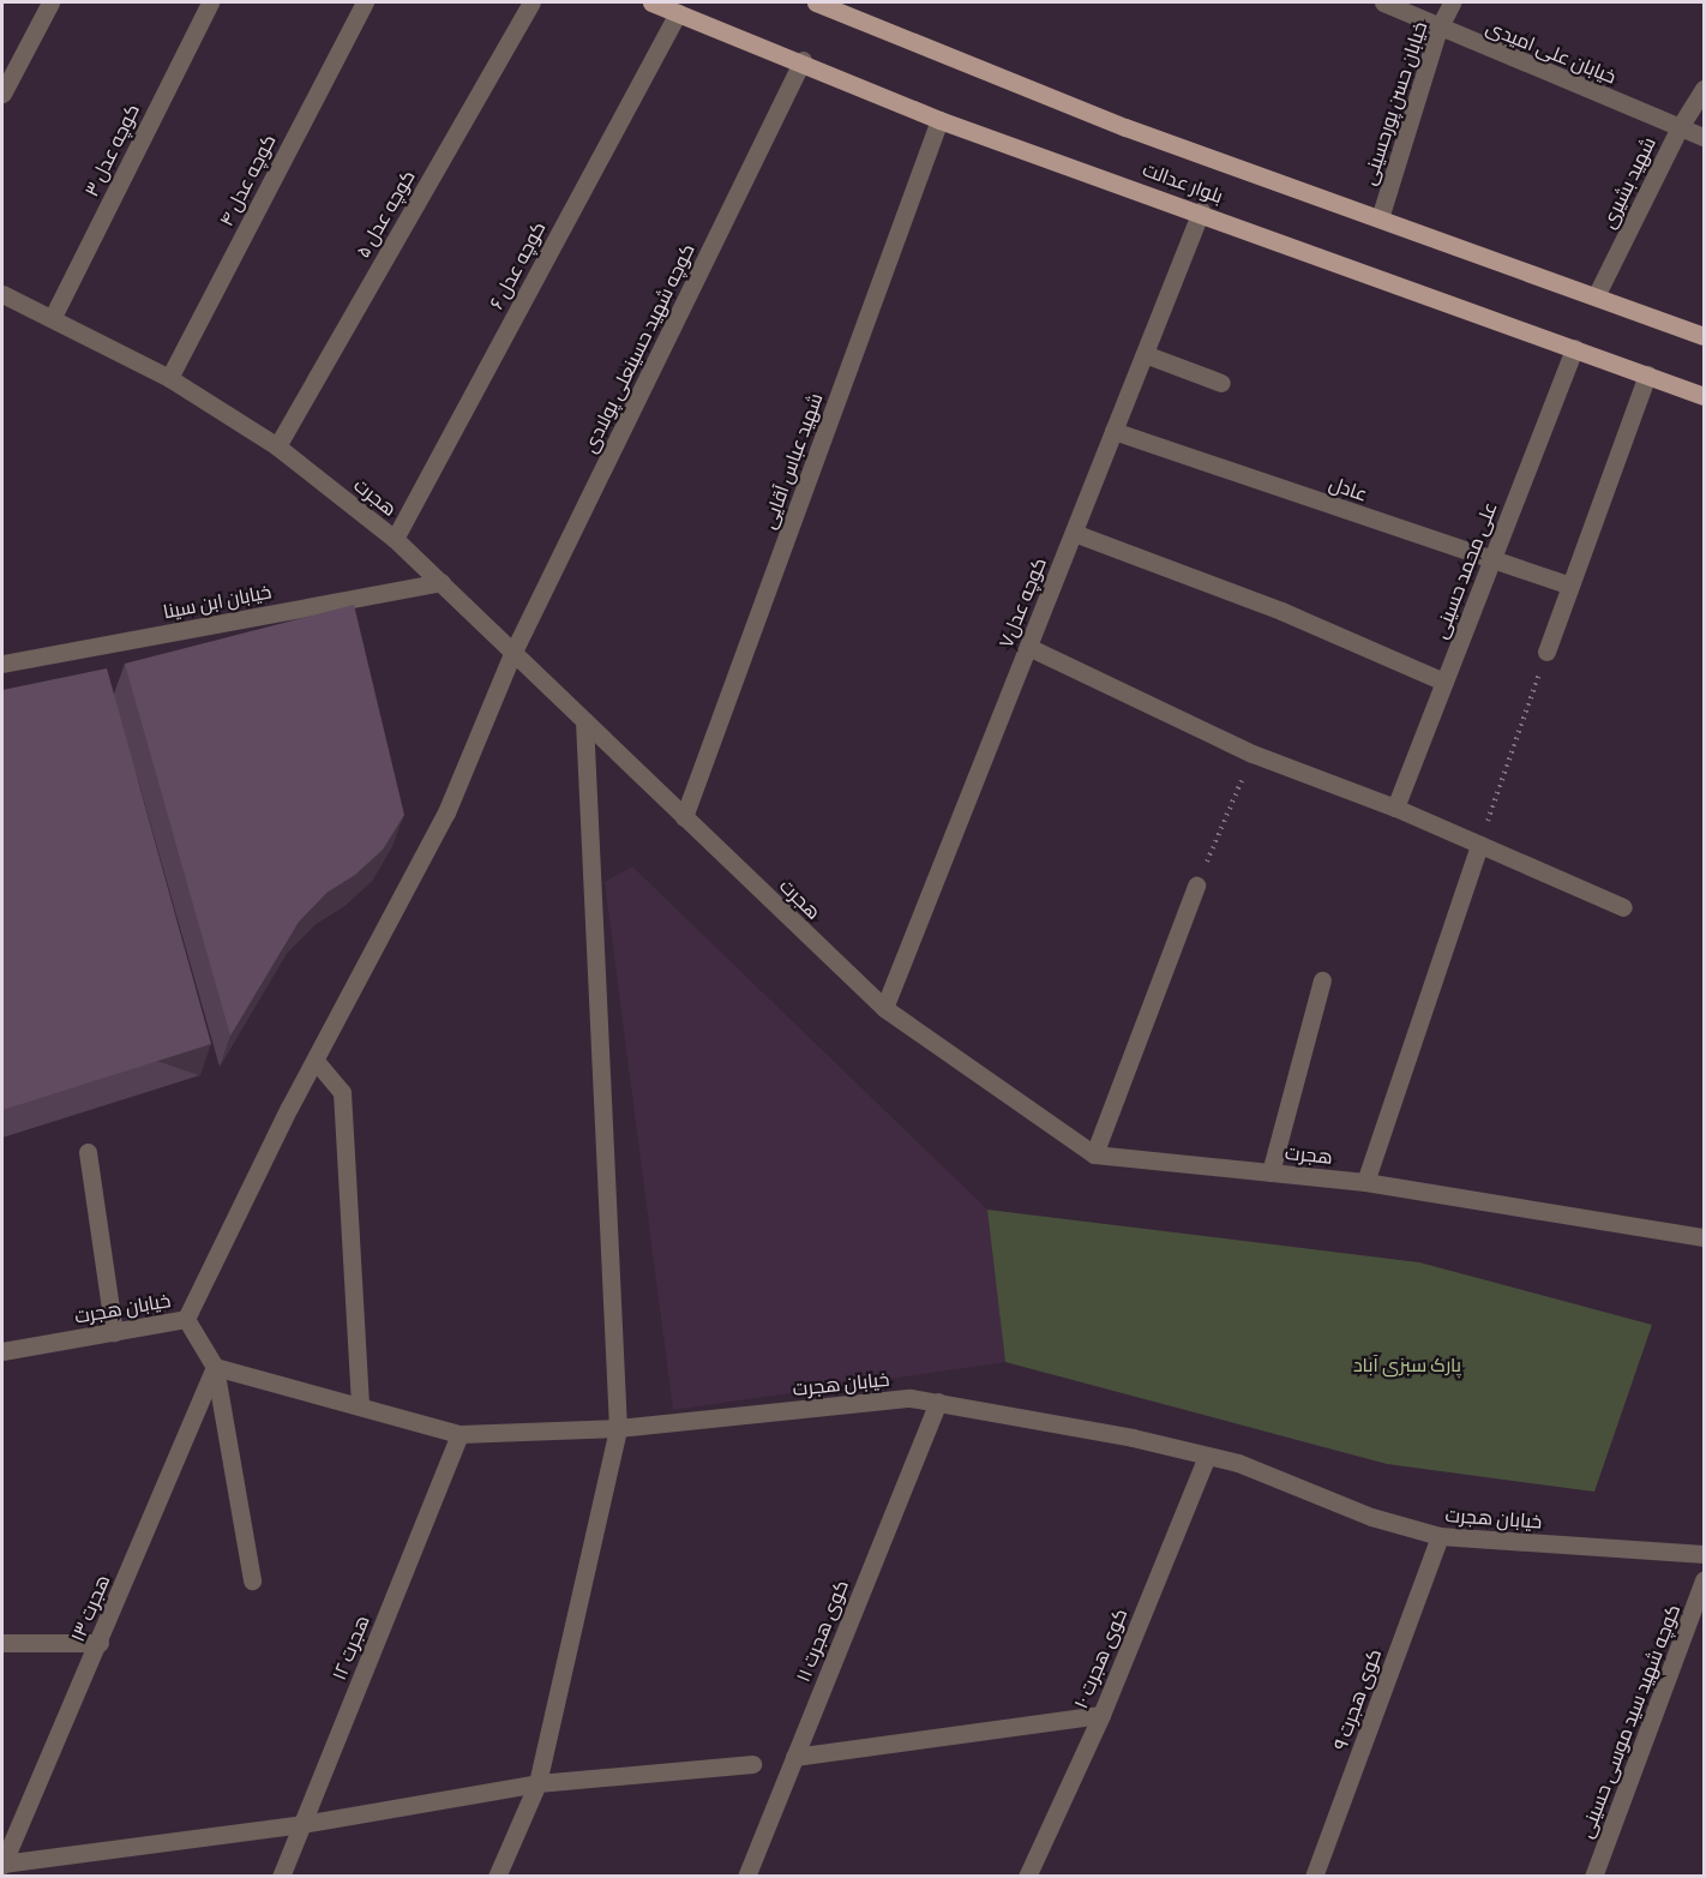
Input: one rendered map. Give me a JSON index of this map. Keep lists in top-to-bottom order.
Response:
{
  "streets": {
    "main road": ["بلوار عدالت"],
    "street": [
      "خیابان علی امیدی",
      "خیابان حسن پورحسینی",
      "کوچه عدل ۳",
      "کوچه عدل ۴",
      "شهید بشیری",
      "کوچه عدل ۵",
      "کوچه عدل ۶",
      "کوچه شهید حسینعلی پولادی",
      "شهید عباس آقایی",
      "عادل",
      "هجرت",
      "علی محمد حسینی",
      "خیابان ابن سینا",
      "کوچه عدل۷",
      "خیابان هجرت",
      "هجرت ۱۳",
      "کوی هجرت ۱۱",
      "هجرت ۱۲",
      "کوی هجرت ۱۰",
      "کوی هجرت ۹",
      "کوچه شهید سید موسی حسینی"
    ]
  },
  "crossings": [
    ["خیابان علی امیدی", "خیابان حسن پورحسینی"],
    ["خیابان علی امیدی", "شهید بشیری"],
    ["خیابان حسن پورحسینی", "بلوار عدالت"],
    ["کوچه عدل ۳", "هجرت"],
    ["کوچه عدل ۴", "هجرت"],
    ["بلوار عدالت", "شهید بشیری"],
    ["بلوار عدالت", "کوچه عدل ۶"],
    ["بلوار عدالت", "کوچه شهید حسینعلی پولادی"],
    ["بلوار عدالت", "شهید عباس آقایی"],
    ["بلوار عدالت", "علی محمد حسینی"],
    ["بلوار عدالت", "کوچه عدل۷"],
    ["کوچه عدل ۵", "هجرت"],
    ["کوچه عدل ۶", "هجرت"],
    ["کوچه شهید حسینعلی پولادی", "هجرت"],
    ["کوچه شهید حسینعلی پولادی", "خیابان هجرت"],
    ["شهید عباس آقایی", "هجرت"],
    ["عادل", "علی محمد حسینی"],
    ["عادل", "کوچه عدل۷"],
    ["هجرت", "خیابان ابن سینا"],
    ["هجرت", "کوچه عدل۷"],
    ["خیابان هجرت", "هجرت ۱۳"],
    ["خیابان هجرت", "کوی هجرت ۱۱"],
    ["خیابان هجرت", "هجرت ۱۲"],
    ["خیابان هجرت", "کوی هجرت ۱۰"],
    ["خیابان هجرت", "کوی هجرت ۹"]
  ],
  "parks": ["پارک سبزی آباد"]
}
